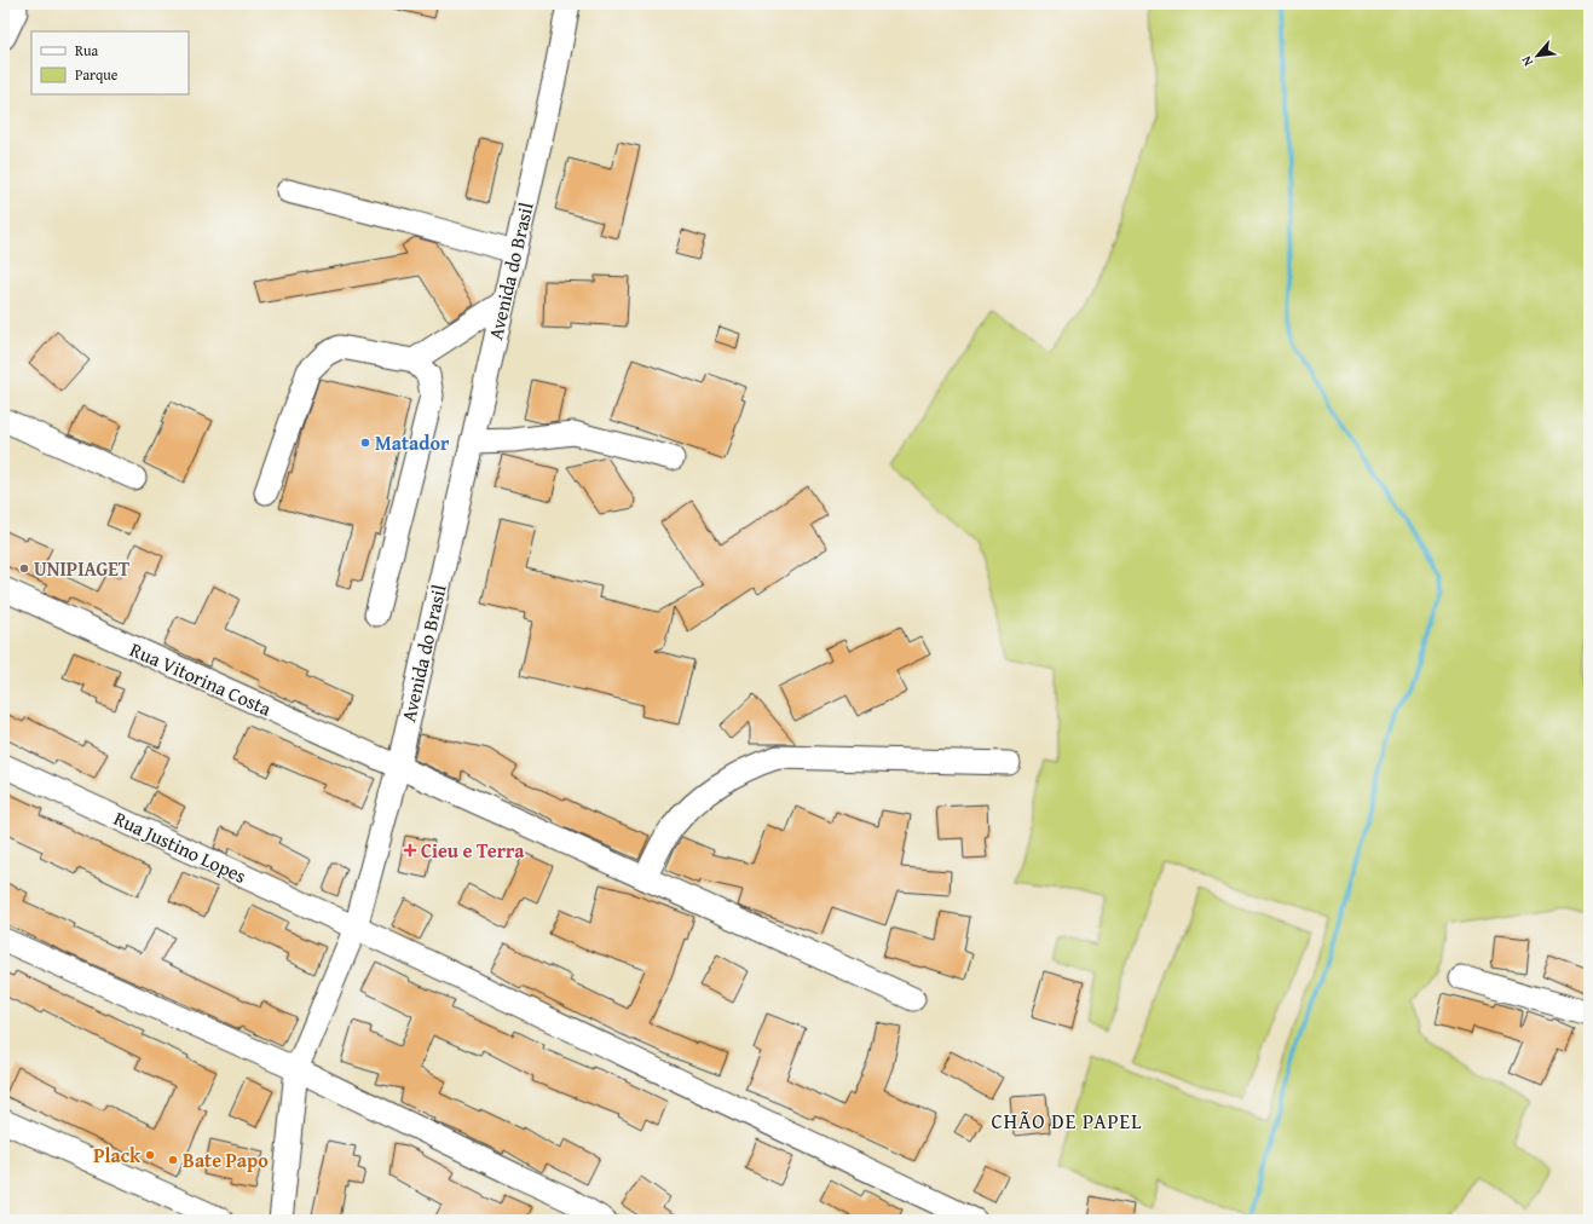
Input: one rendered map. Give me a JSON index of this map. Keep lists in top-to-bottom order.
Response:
{
  "streets": {
    "street": ["Avenida do Brasil", "Rua Vitorina Costa", "Rua Justino Lopes"]
  },
  "crossings": [
    ["Avenida do Brasil", "Rua Vitorina Costa"],
    ["Avenida do Brasil", "Rua Justino Lopes"]
  ],
  "districts": ["CHÃO DE PAPEL"],
  "places": {
    "other": [
      "Matador",
      "UNIPIAGET",
      "Plack",
      "Bate Papo"
    ],
    "health": ["Cieu e Terra"]
  },
  "legend": ["Rua", "Parque"],
  "north": "bottom left"
}
